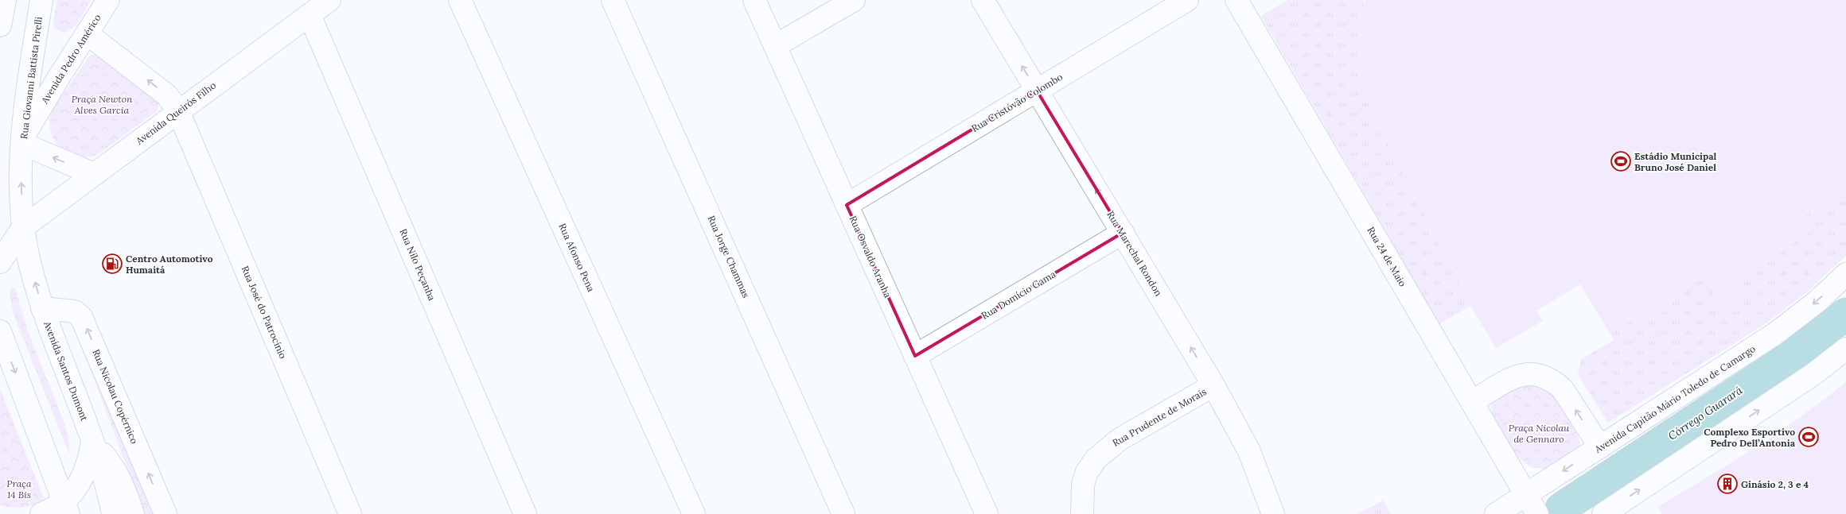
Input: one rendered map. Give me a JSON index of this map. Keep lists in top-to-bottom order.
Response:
{
  "streets": {
    "main road": [
      "Avenida Pedro Américo",
      "Rua Giovanni Battista Pirelli",
      "Rua Cristóvão Colombo",
      "Avenida Queirós Filho",
      "Rua Marechal Rondon",
      "Rua Jorge Chammas",
      "Rua Osvaldo Aranha",
      "Rua 24 de Maio",
      "Rua Afonso Pena",
      "Rua Nilo Peçanha",
      "Rua Domício Gama",
      "Rua José do Patrocínio",
      "Avenida Santos Dumont",
      "Rua Nicolau Copérnico",
      "Avenida Capitão Mário Toledo de Camargo",
      "Rua Prudente de Morais"
    ]
  },
  "crossings": [
    ["Avenida Pedro Américo", "Rua Giovanni Battista Pirelli"],
    ["Rua Giovanni Battista Pirelli", "Avenida Queirós Filho"],
    ["Rua Giovanni Battista Pirelli", "Avenida Santos Dumont"],
    ["Rua Cristóvão Colombo", "Rua Marechal Rondon"],
    ["Rua Cristóvão Colombo", "Rua Osvaldo Aranha"],
    ["Avenida Queirós Filho", "Rua Nilo Peçanha"],
    ["Avenida Queirós Filho", "Rua José do Patrocínio"],
    ["Avenida Queirós Filho", "Avenida Santos Dumont"],
    ["Rua Marechal Rondon", "Rua Domício Gama"],
    ["Rua Marechal Rondon", "Rua Prudente de Morais"],
    ["Rua Osvaldo Aranha", "Rua Domício Gama"],
    ["Rua 24 de Maio", "Avenida Capitão Mário Toledo de Camargo"],
    ["Avenida Santos Dumont", "Rua Nicolau Copérnico"]
  ],
  "one_way": ["Rua Giovanni Battista Pirelli", "Rua Marechal Rondon"],
  "water": ["Córrego Guarará"],
  "parks": ["Praça Newton Alves Garcia", "Praça Nicolau de Gennaro", "Praça 14 Bis"],
  "places": {
    "sports": ["Estádio Municipal Bruno José Daniel", "Complexo Esportivo Pedro Dell’Antonia"],
    "fuel station": ["Centro Automotivo Humaitá"],
    "building": ["Ginásio 2, 3 e 4"]
  }
}
